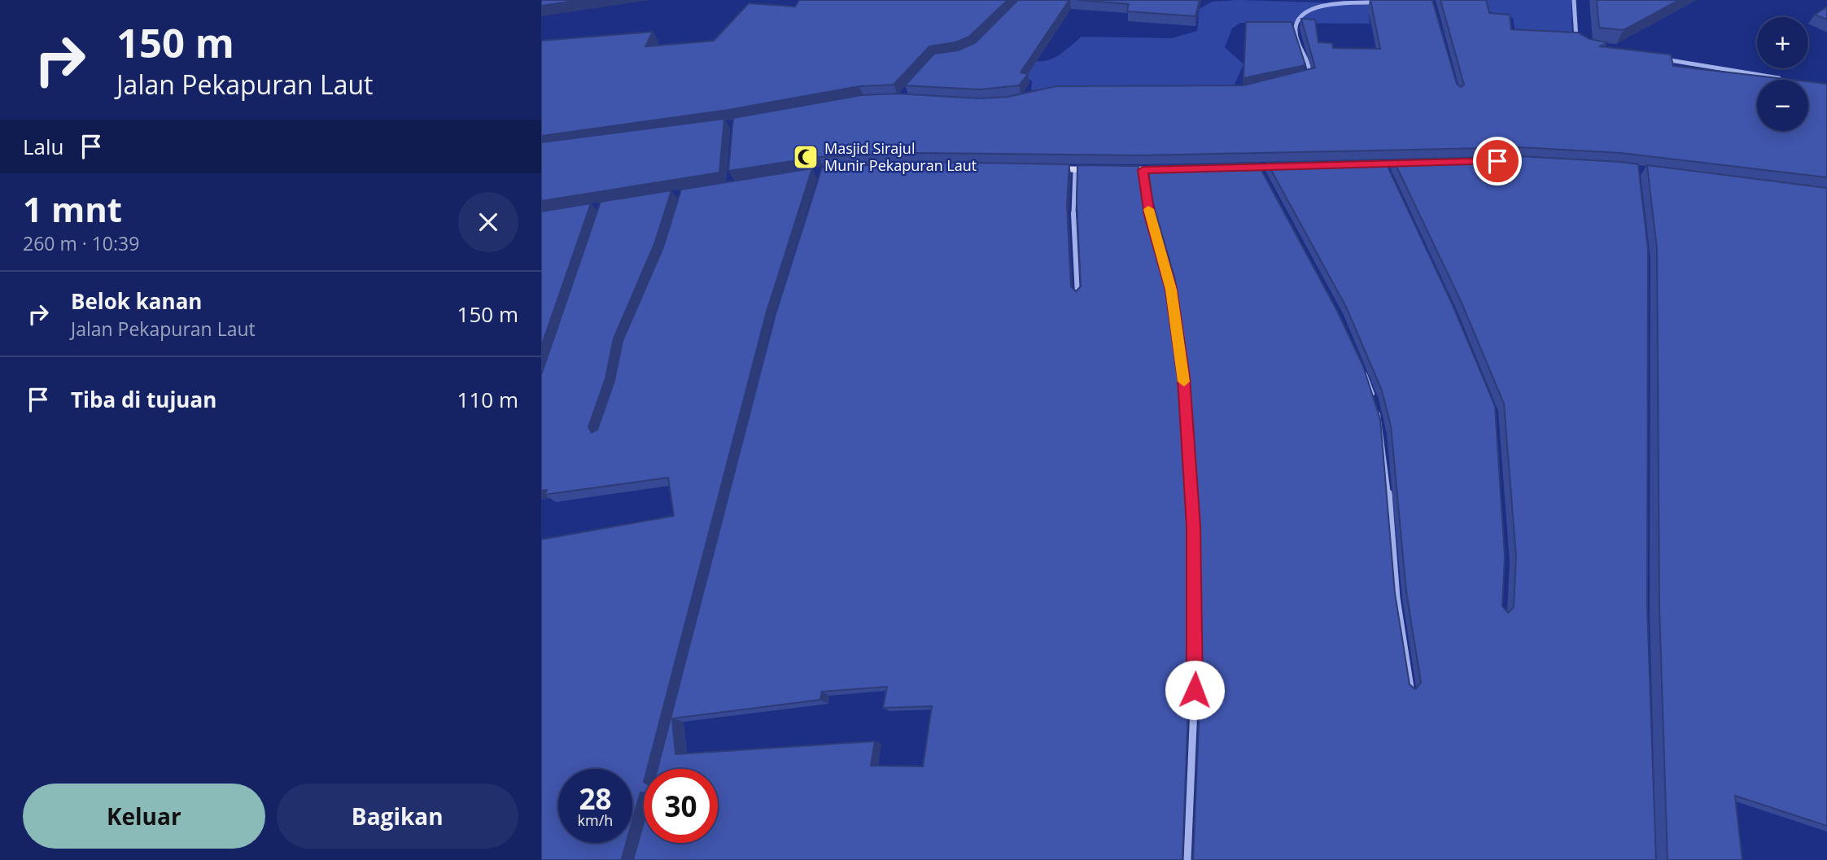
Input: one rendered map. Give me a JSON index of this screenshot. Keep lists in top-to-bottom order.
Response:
{
  "places": {
    "mosque": ["Masjid Sirajul Munir Pekapuran Laut"]
  },
  "page": {
    "turn": ["150 m", "Jalan Pekapuran Laut"],
    "map_buttons": ["+", "−"],
    "then": "Lalu",
    "heading": ["1 mnt", "260 m · 10:39"],
    "list": [
      {
        "name": "Belok kanan",
        "note": "Jalan Pekapuran Laut",
        "value": "150 m"
      },
      {
        "name": "Tiba di tujuan",
        "value": "110 m"
      }
    ],
    "speed": "28 km/h",
    "limit": "30",
    "buttons": ["Keluar", "Bagikan"]
  }
}
